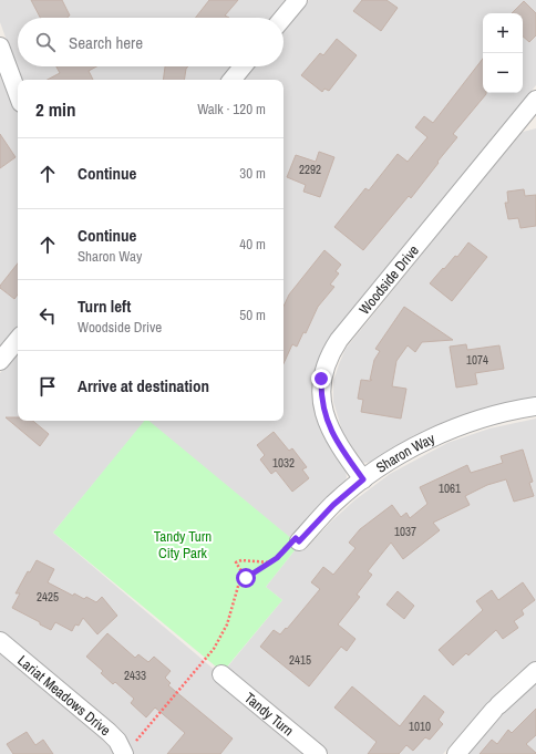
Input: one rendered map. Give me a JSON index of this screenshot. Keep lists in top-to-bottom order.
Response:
{
  "streets": {
    "street": [
      "Woodside Drive",
      "Sharon Way",
      "Lariat Meadows Drive",
      "Tandy Turn"
    ]
  },
  "crossings": [
    ["Woodside Drive", "Sharon Way"]
  ],
  "parks": ["Tandy Turn City Park"],
  "house_numbers": [
    "2292",
    "1074",
    "1032",
    "1061",
    "1037",
    "2425",
    "2415",
    "2433",
    "1010"
  ],
  "page": {
    "map_buttons": ["+", "−"],
    "search": "Search here",
    "heading": ["2 min", "Walk · 120 m"],
    "list": [
      ["Continue", "30 m"],
      ["Continue", "Sharon Way", "40 m"],
      ["Turn left", "Woodside Drive", "50 m"],
      "Arrive at destination"
    ]
  }
}
